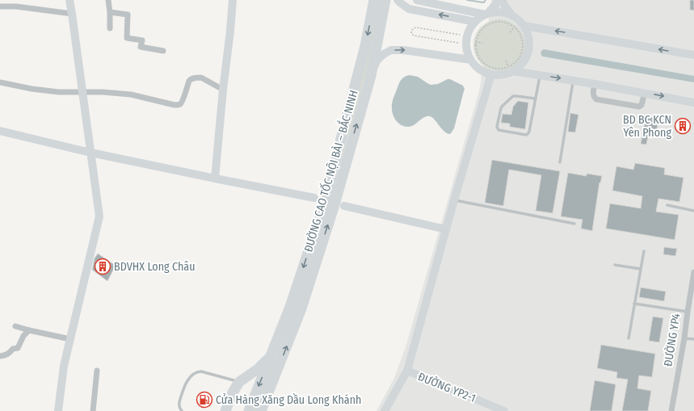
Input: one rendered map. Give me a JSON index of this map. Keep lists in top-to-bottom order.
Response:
{
  "streets": {
    "highway": ["ĐƯỜNG CAO TỐC NỘI BÀI – BẮC NINH"],
    "street": ["ĐƯỜNG YP4", "ĐƯỜNG YP2-1"]
  },
  "places": {
    "building": ["BD BC KCN Yên Phong", "BDVHX Long Châu"],
    "fuel station": ["Cửa Hàng Xăng Dầu Long Khánh"]
  }
}
